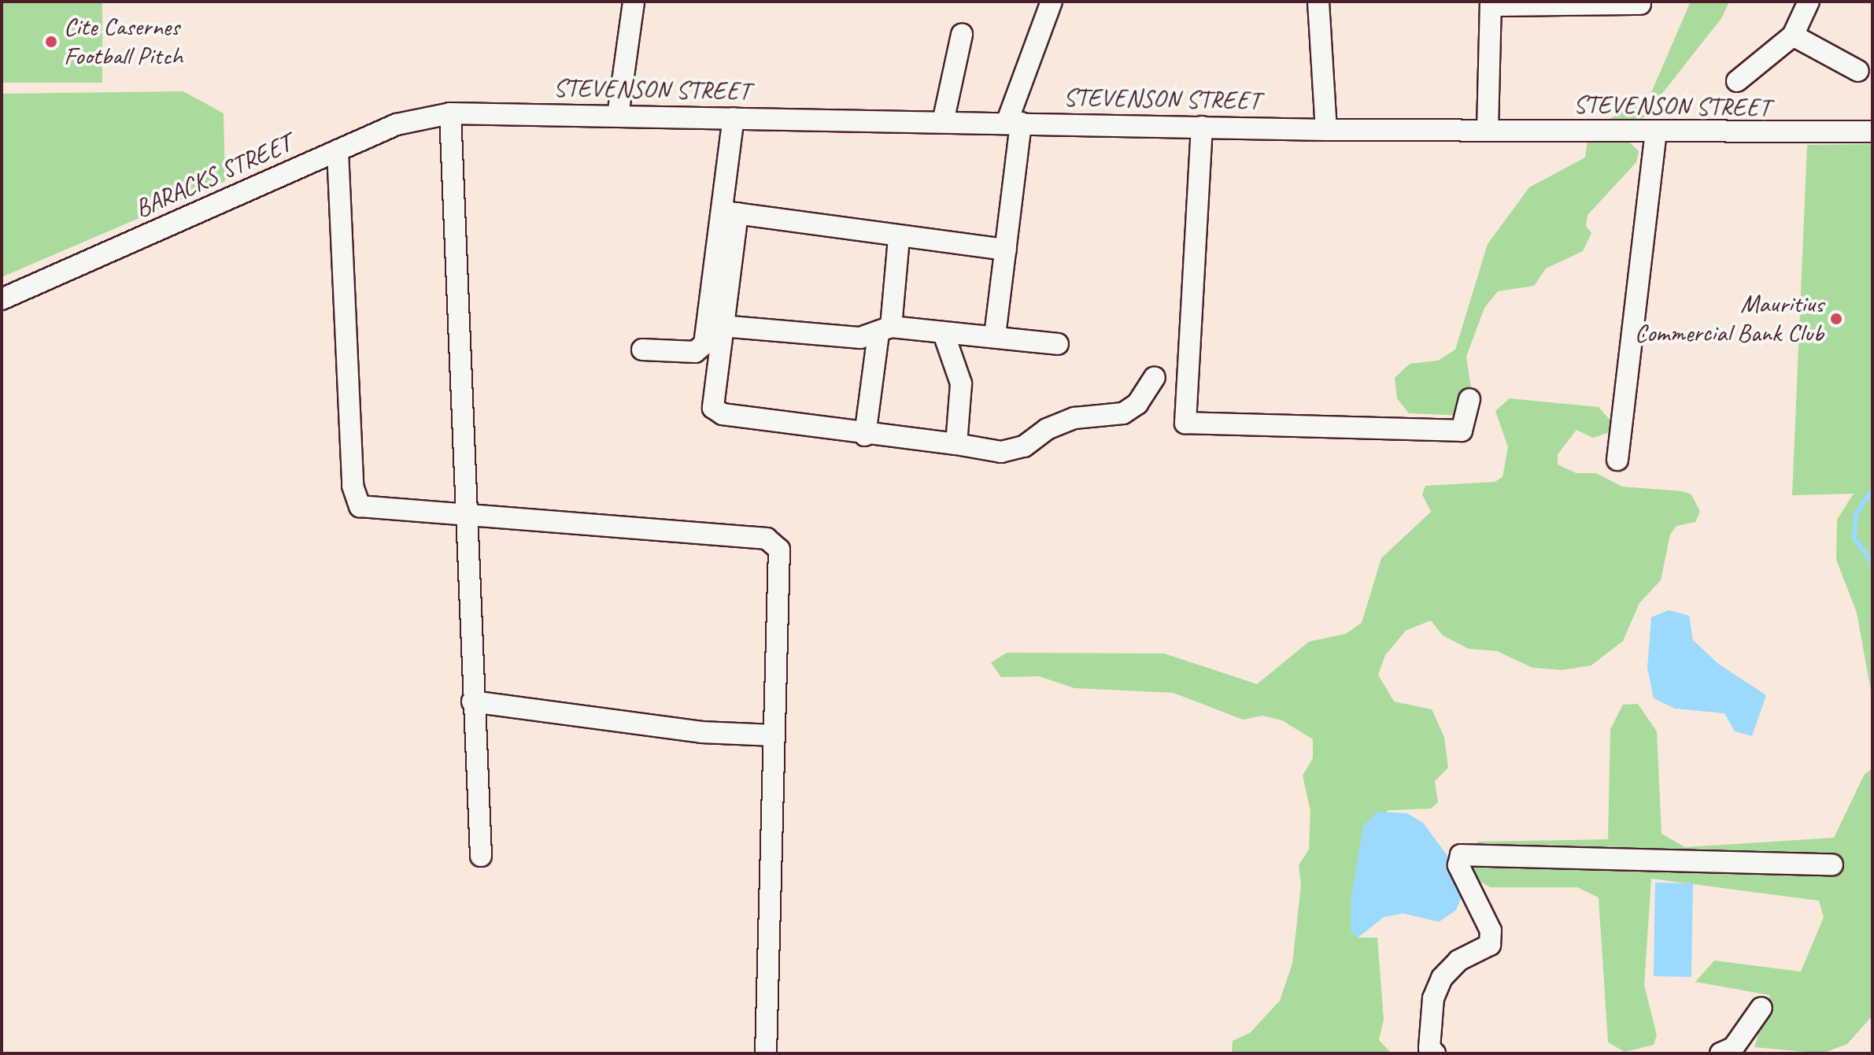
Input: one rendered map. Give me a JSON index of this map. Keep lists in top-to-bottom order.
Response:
{
  "streets": {
    "street": ["STEVENSON STREET", "BARACKS STREET"]
  },
  "crossings": [
    ["STEVENSON STREET", "BARACKS STREET"]
  ],
  "places": ["Cite Casernes Football Pitch", "Mauritius Commercial Bank Club"]
}
